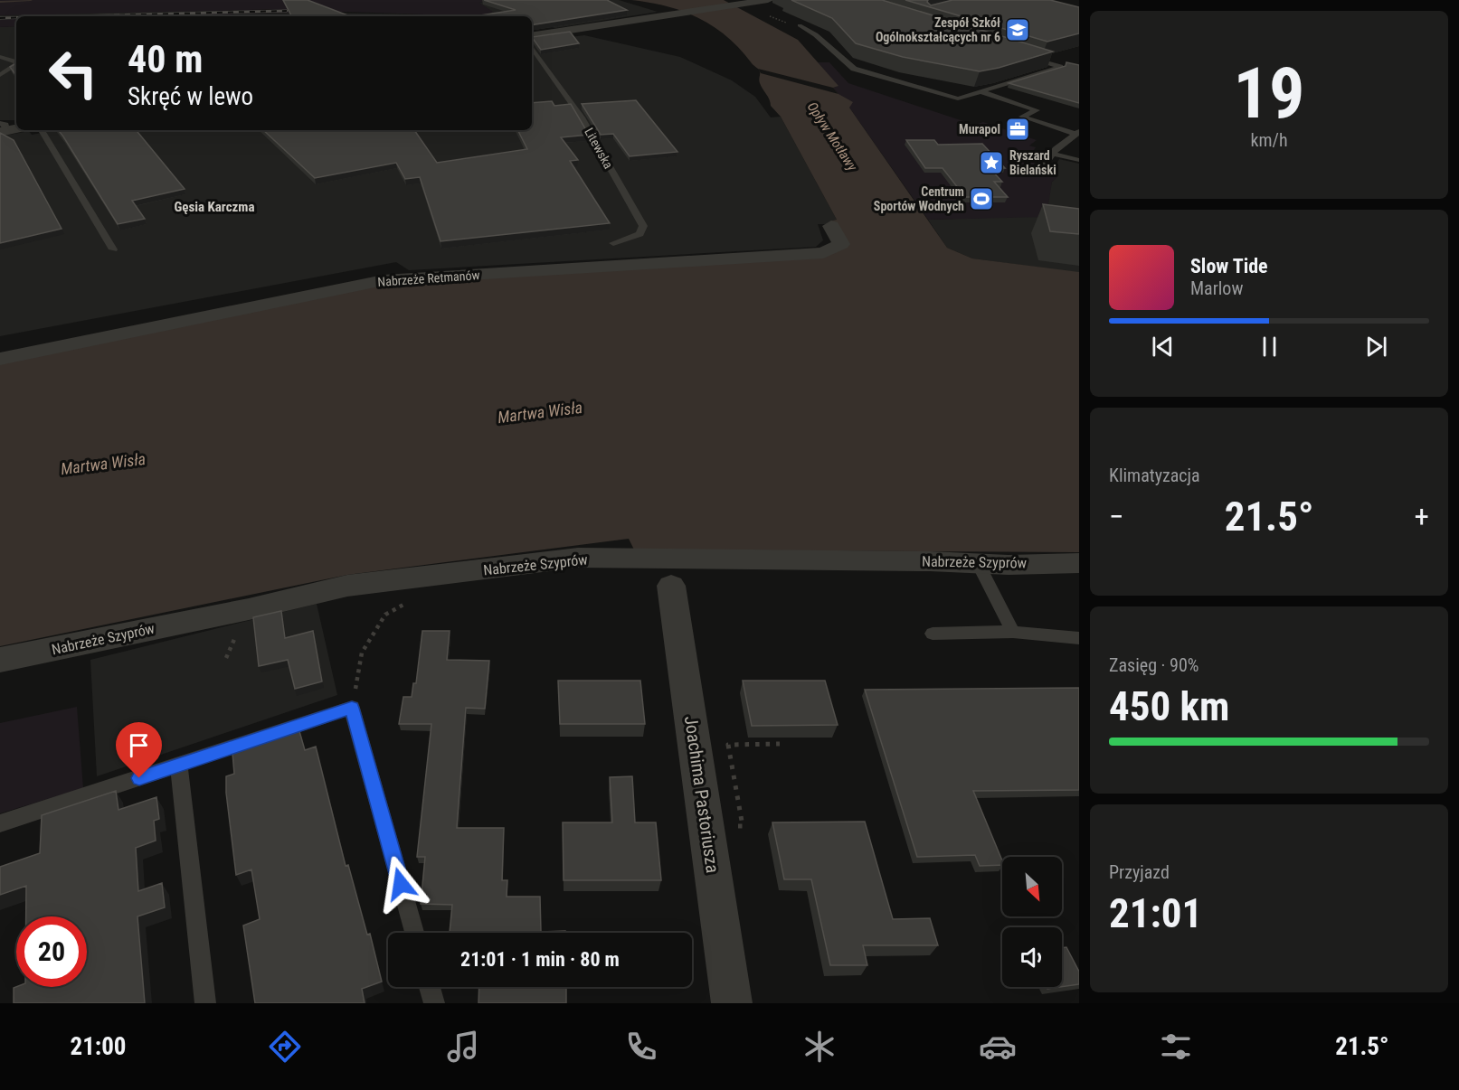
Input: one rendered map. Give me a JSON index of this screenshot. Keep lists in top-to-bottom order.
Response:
{
  "streets": {
    "street": ["Nabrzeże Retmanów", "Nabrzeże Szyprów", "Joachima Pastoriusza"],
    "lane": ["Litewska"]
  },
  "districts": ["Gęsia Karczma"],
  "water": ["Opływ Motławy", "Martwa Wisła"],
  "places": {
    "school or university": ["Zespół Szkół Ogólnokształcących nr 6"],
    "office": ["Murapol"],
    "place": ["Ryszard Bielański"],
    "sports": ["Centrum Sportów Wodnych"]
  },
  "north": "bottom right",
  "page": {
    "tile": [
      ["19", "km/h"],
      "Klimatyzacja",
      ["Zasięg · 90%", "450 km"],
      ["Przyjazd", "21:01"]
    ],
    "turn": ["40 m", "Skręć w lewo"],
    "song": ["Slow Tide", "Marlow"],
    "heat": ["−", "21.5°", "+"],
    "limit": "20",
    "trip": "21:01 · 1 min · 80 m",
    "tabs": ["21:00", "21.5°"]
  }
}
